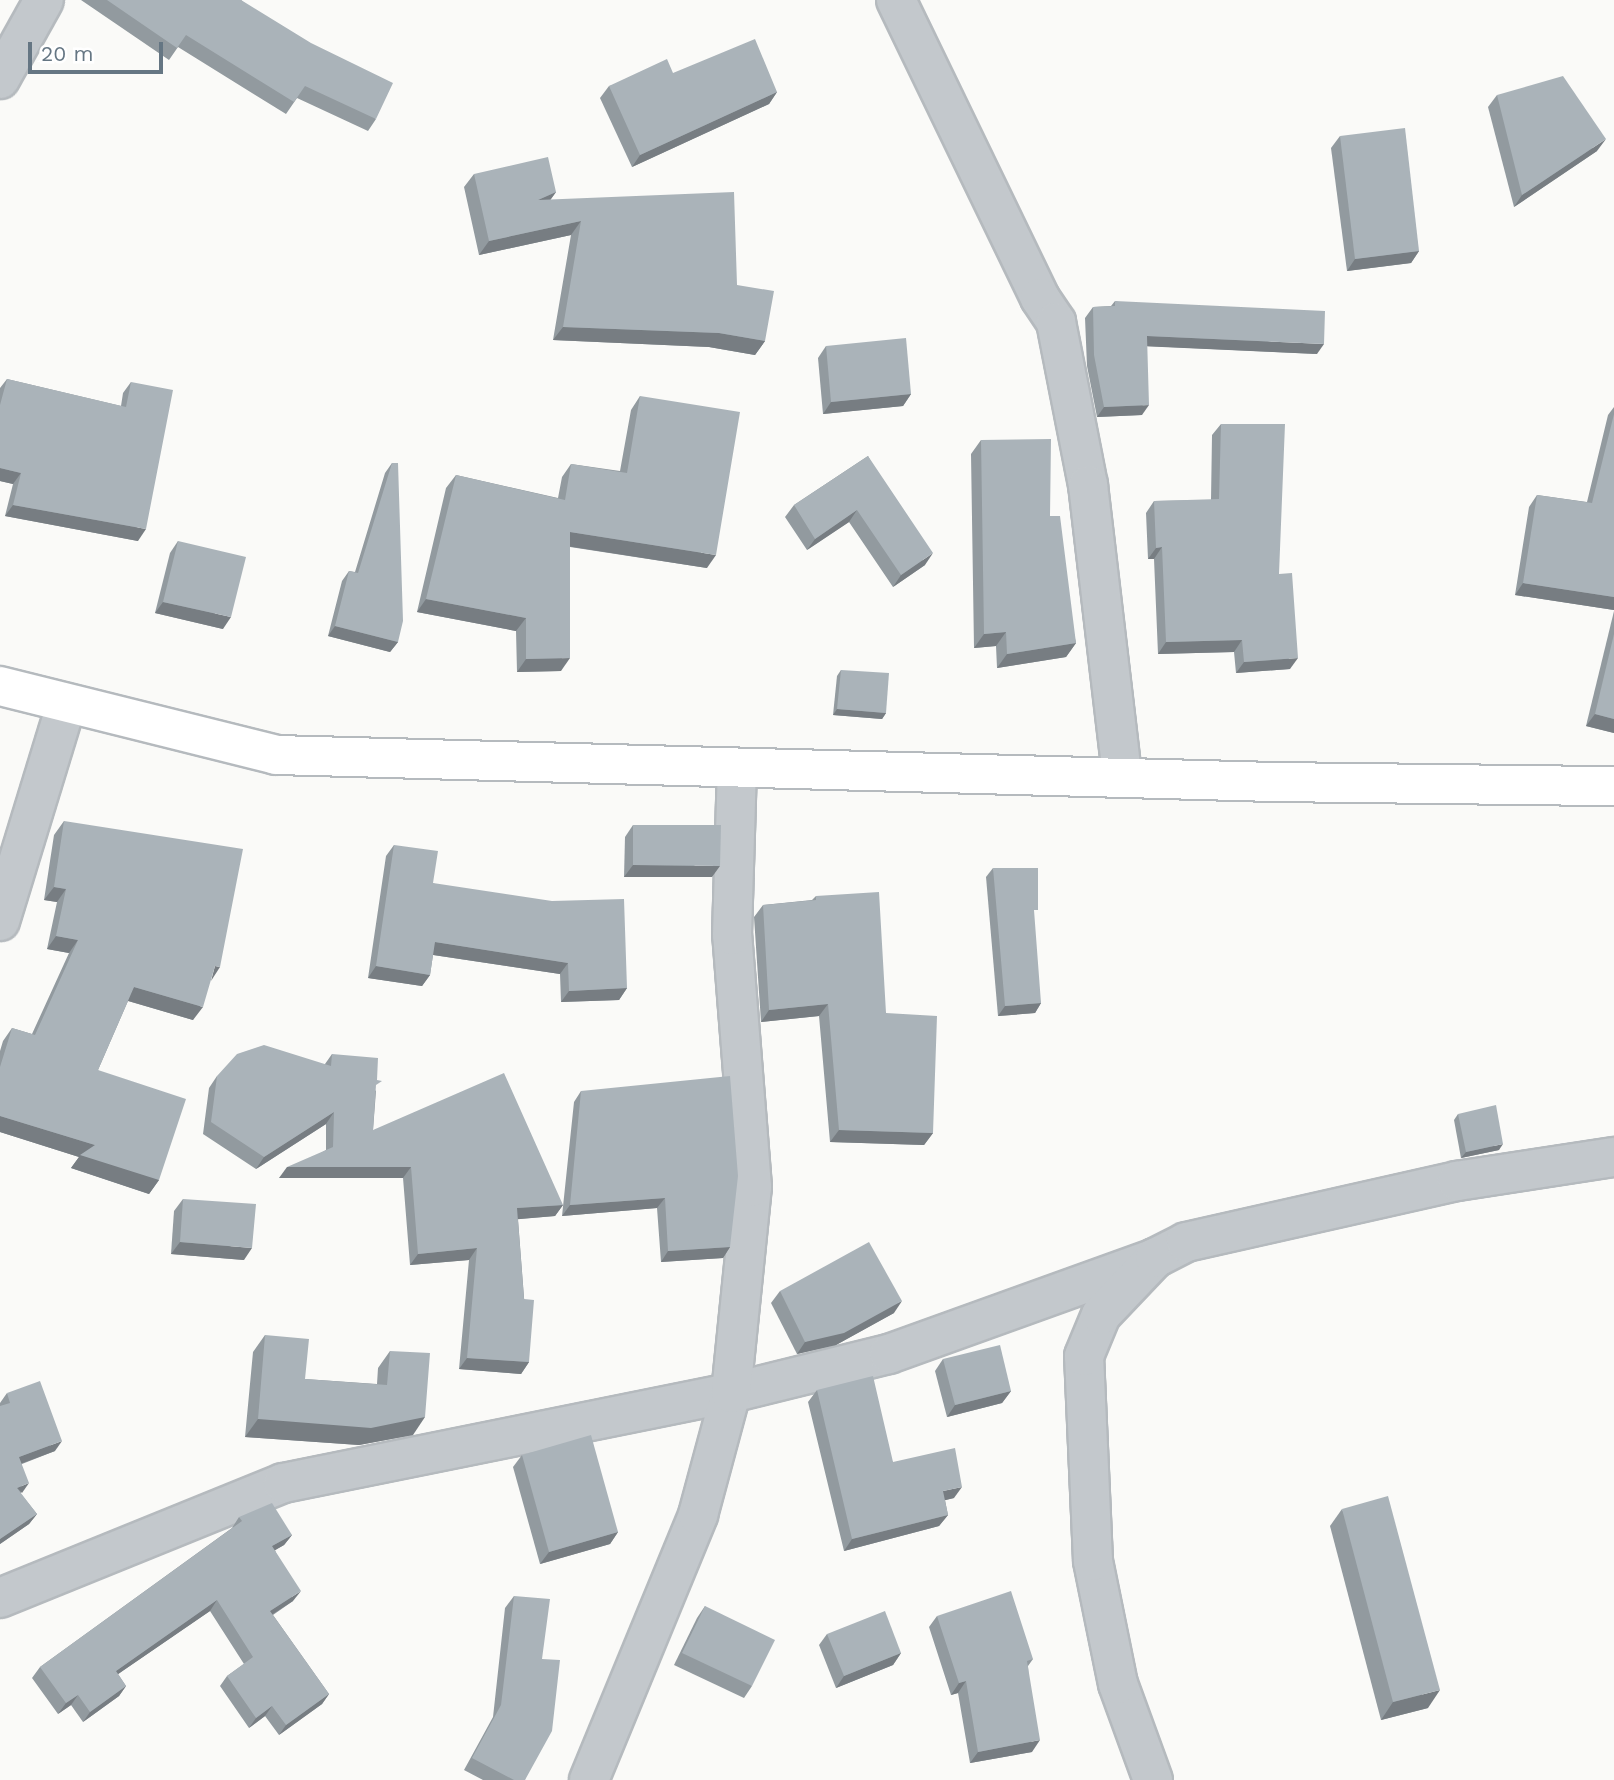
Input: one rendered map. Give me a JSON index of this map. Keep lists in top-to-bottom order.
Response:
{
  "scale_bar": "20 m"
}
